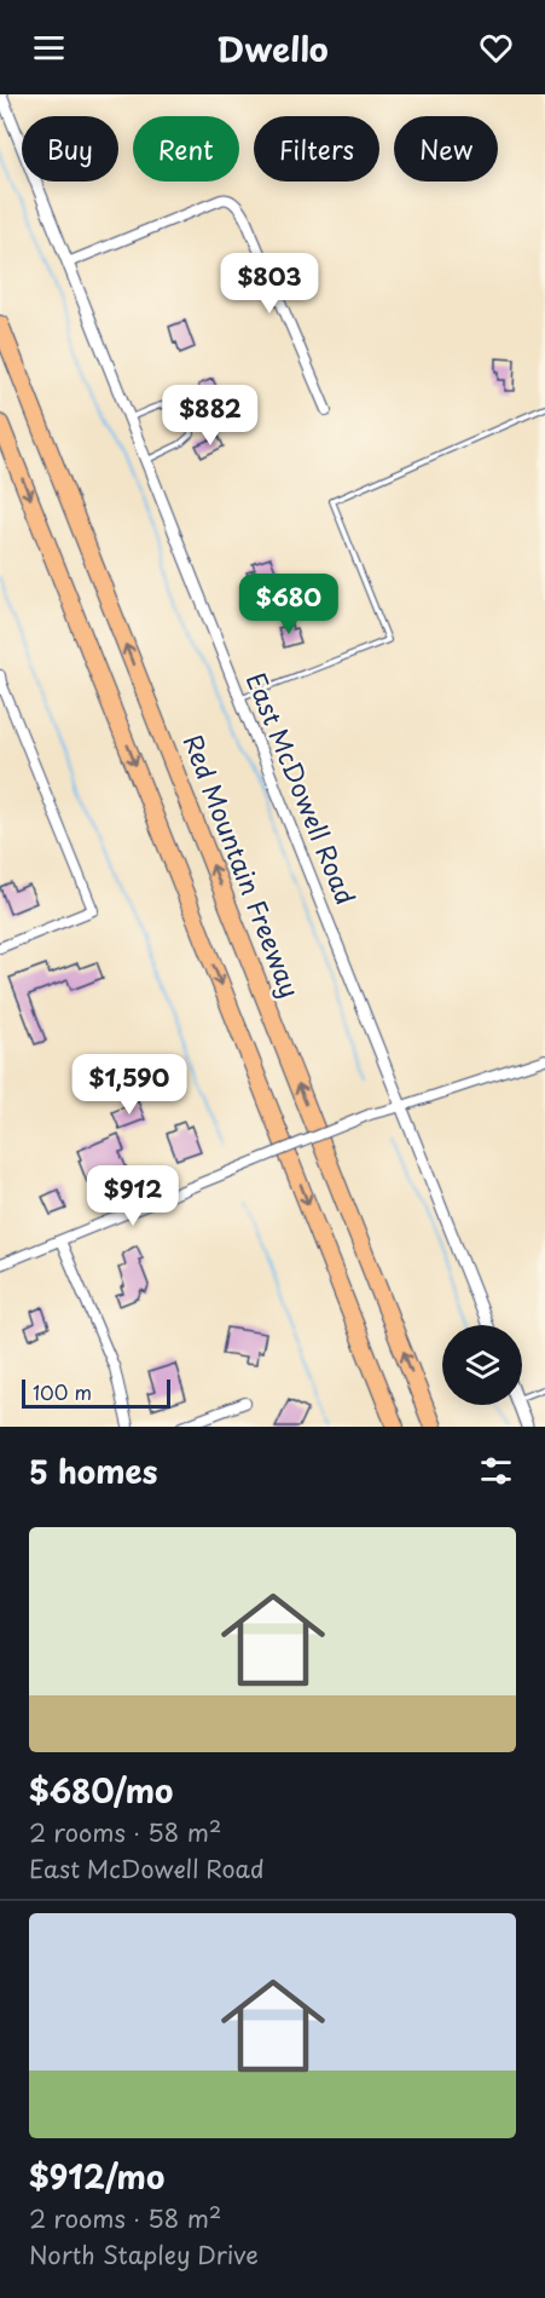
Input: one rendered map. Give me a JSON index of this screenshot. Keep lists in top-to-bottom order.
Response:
{
  "streets": {
    "highway": ["Red Mountain Freeway"],
    "street": ["East McDowell Road"]
  },
  "scale_bar": "100 m",
  "page": {
    "header": "Dwello",
    "chip": [
      "Buy",
      "Rent",
      "Filters",
      "New"
    ],
    "price": [
      "$803",
      "$882",
      "$680",
      "$1,590",
      "$912"
    ],
    "scale": "100 m",
    "heading": "5 homes",
    "list": [
      {
        "name": "$680/mo",
        "note": "2 rooms · 58 m² · East McDowell Road"
      },
      {
        "name": "$912/mo",
        "note": "2 rooms · 58 m² · North Stapley Drive"
      }
    ]
  }
}
